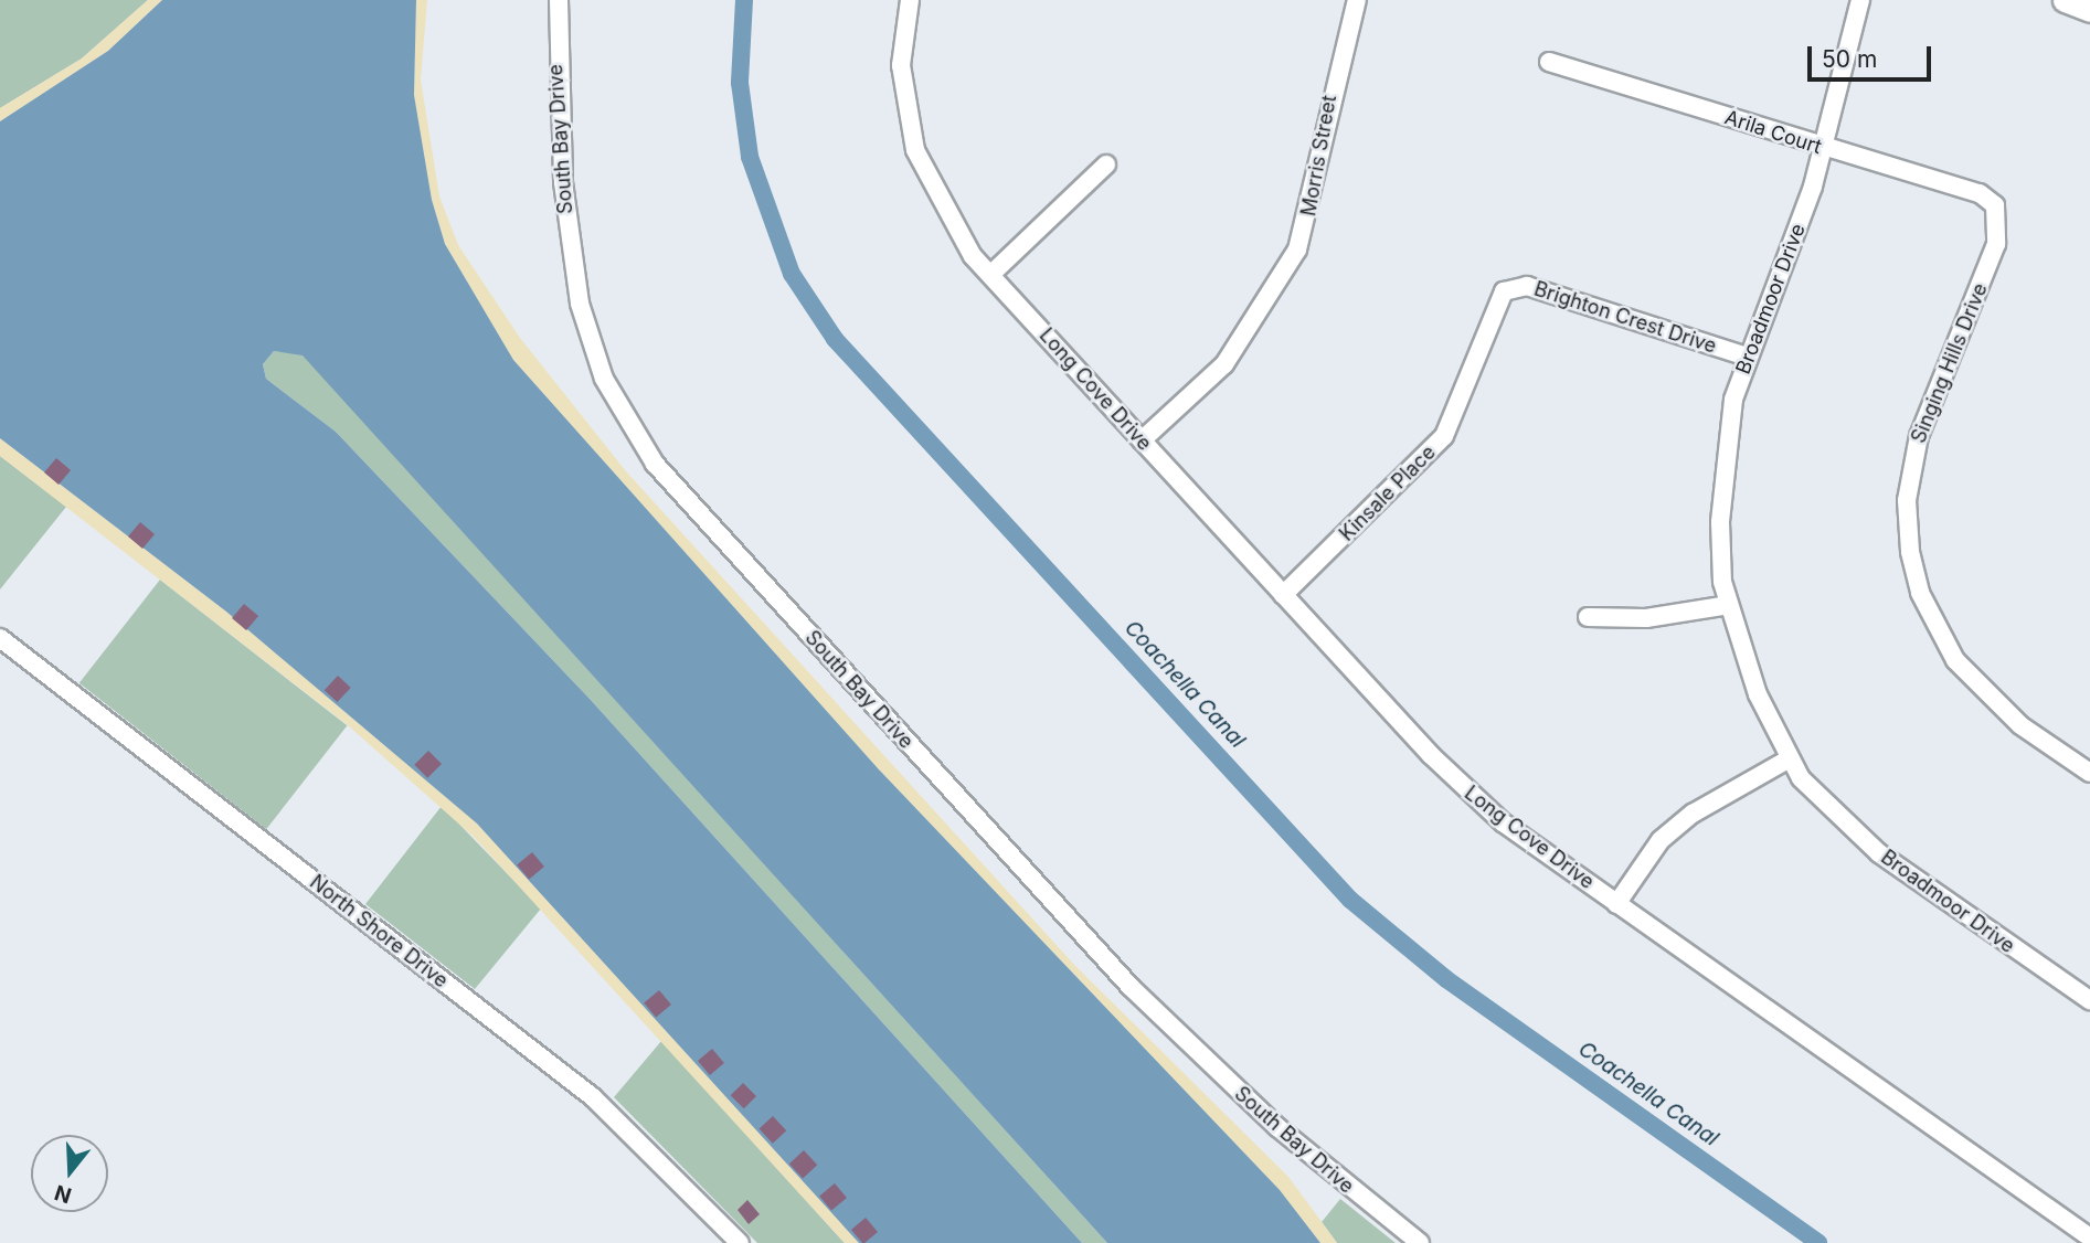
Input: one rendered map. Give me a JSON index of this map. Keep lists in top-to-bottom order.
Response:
{
  "streets": {
    "street": [
      "Arila Court",
      "South Bay Drive",
      "Morris Street",
      "Broadmoor Drive",
      "Brighton Crest Drive",
      "Singing Hills Drive",
      "Long Cove Drive",
      "Kinsale Place",
      "North Shore Drive"
    ]
  },
  "crossings": [
    ["Arila Court", "Broadmoor Drive"],
    ["Arila Court", "Singing Hills Drive"],
    ["Morris Street", "Long Cove Drive"],
    ["Broadmoor Drive", "Brighton Crest Drive"],
    ["Brighton Crest Drive", "Kinsale Place"],
    ["Long Cove Drive", "Kinsale Place"]
  ],
  "water": ["Coachella Canal"],
  "scale_bar": "50 m",
  "north": "bottom"
}
